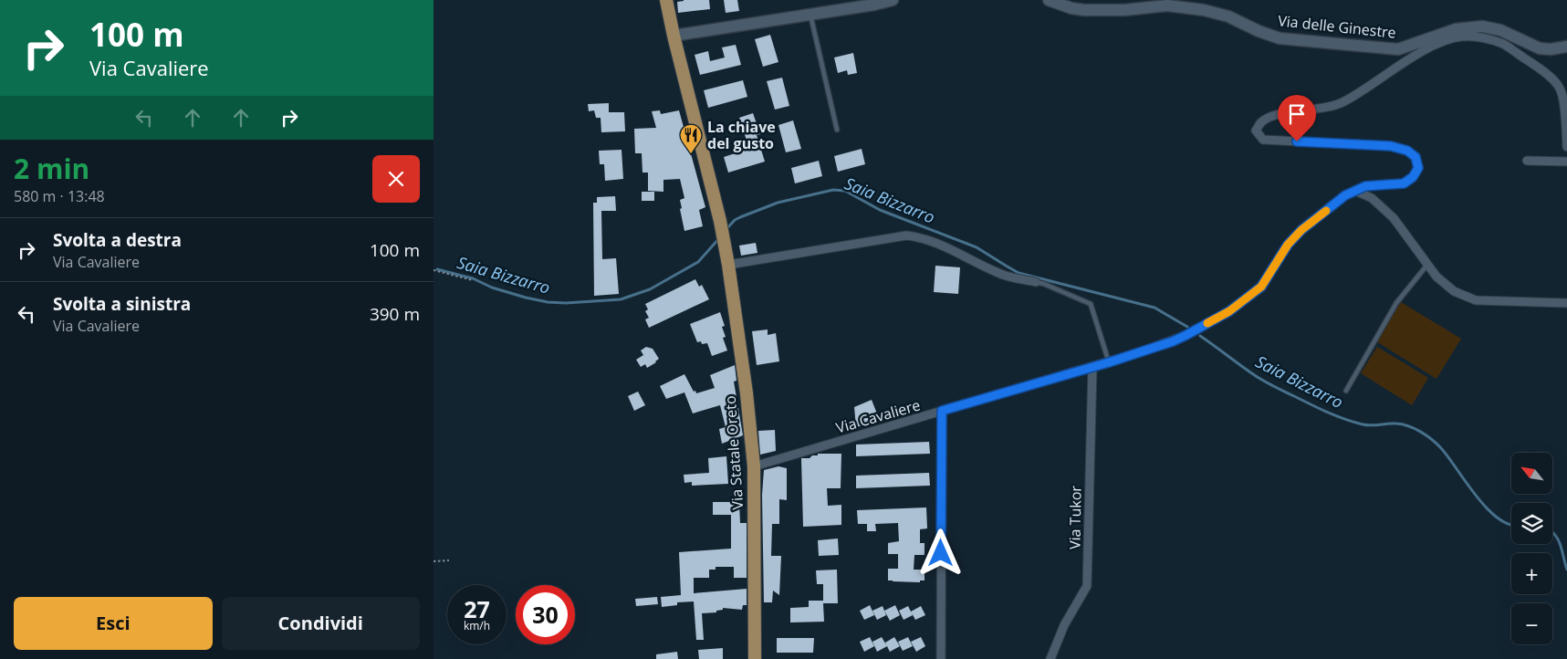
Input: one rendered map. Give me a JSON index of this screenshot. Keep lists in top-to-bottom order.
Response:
{
  "streets": {
    "main road": ["Via Statale Oreto"],
    "street": ["Via delle Ginestre", "Via Cavaliere", "Via Tukor"]
  },
  "crossings": [
    ["Via Cavaliere", "Via Statale Oreto"],
    ["Via Cavaliere", "Via Tukor"]
  ],
  "water": ["Saia Bizzarro"],
  "places": {
    "restaurant": ["La chiave del gusto"]
  },
  "north": "top left",
  "page": {
    "turn": ["100 m", "Via Cavaliere"],
    "heading": ["2 min", "580 m · 13:48"],
    "list": [
      {
        "name": "Svolta a destra",
        "note": "Via Cavaliere",
        "value": "100 m"
      },
      {
        "name": "Svolta a sinistra",
        "note": "Via Cavaliere",
        "value": "390 m"
      }
    ],
    "map_buttons": ["+", "−"],
    "speed": "27 km/h",
    "limit": "30",
    "buttons": ["Esci", "Condividi"]
  }
}
